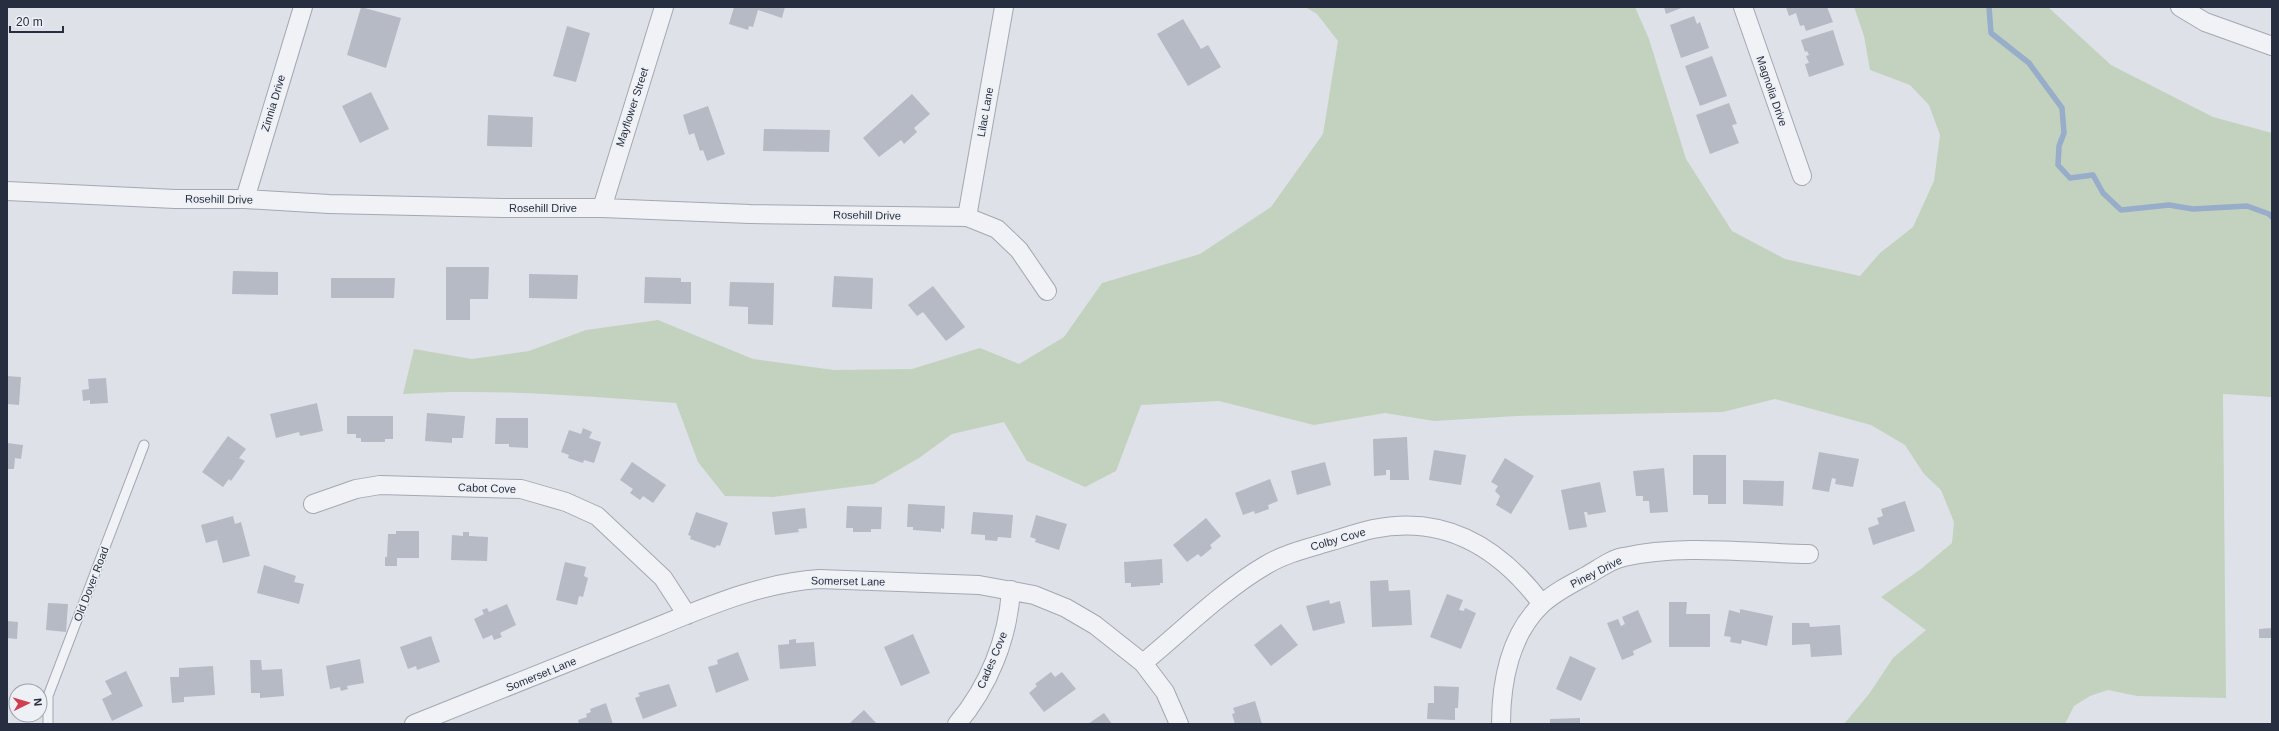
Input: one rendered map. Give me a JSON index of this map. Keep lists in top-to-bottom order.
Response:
{
  "streets": {
    "street": [
      "Magnolia Drive",
      "Zinnia Drive",
      "Mayflower Street",
      "Lilac Lane",
      "Rosehill Drive",
      "Cabot Cove",
      "Colby Cove",
      "Piney Drive",
      "Somerset Lane",
      "Cades Cove"
    ],
    "lane": ["Old Dover Road"]
  },
  "crossings": [
    ["Zinnia Drive", "Rosehill Drive"],
    ["Mayflower Street", "Rosehill Drive"],
    ["Lilac Lane", "Rosehill Drive"],
    ["Cabot Cove", "Somerset Lane"],
    ["Colby Cove", "Piney Drive"],
    ["Colby Cove", "Somerset Lane"],
    ["Somerset Lane", "Cades Cove"]
  ],
  "scale_bar": "20 m",
  "north": "right"
}
